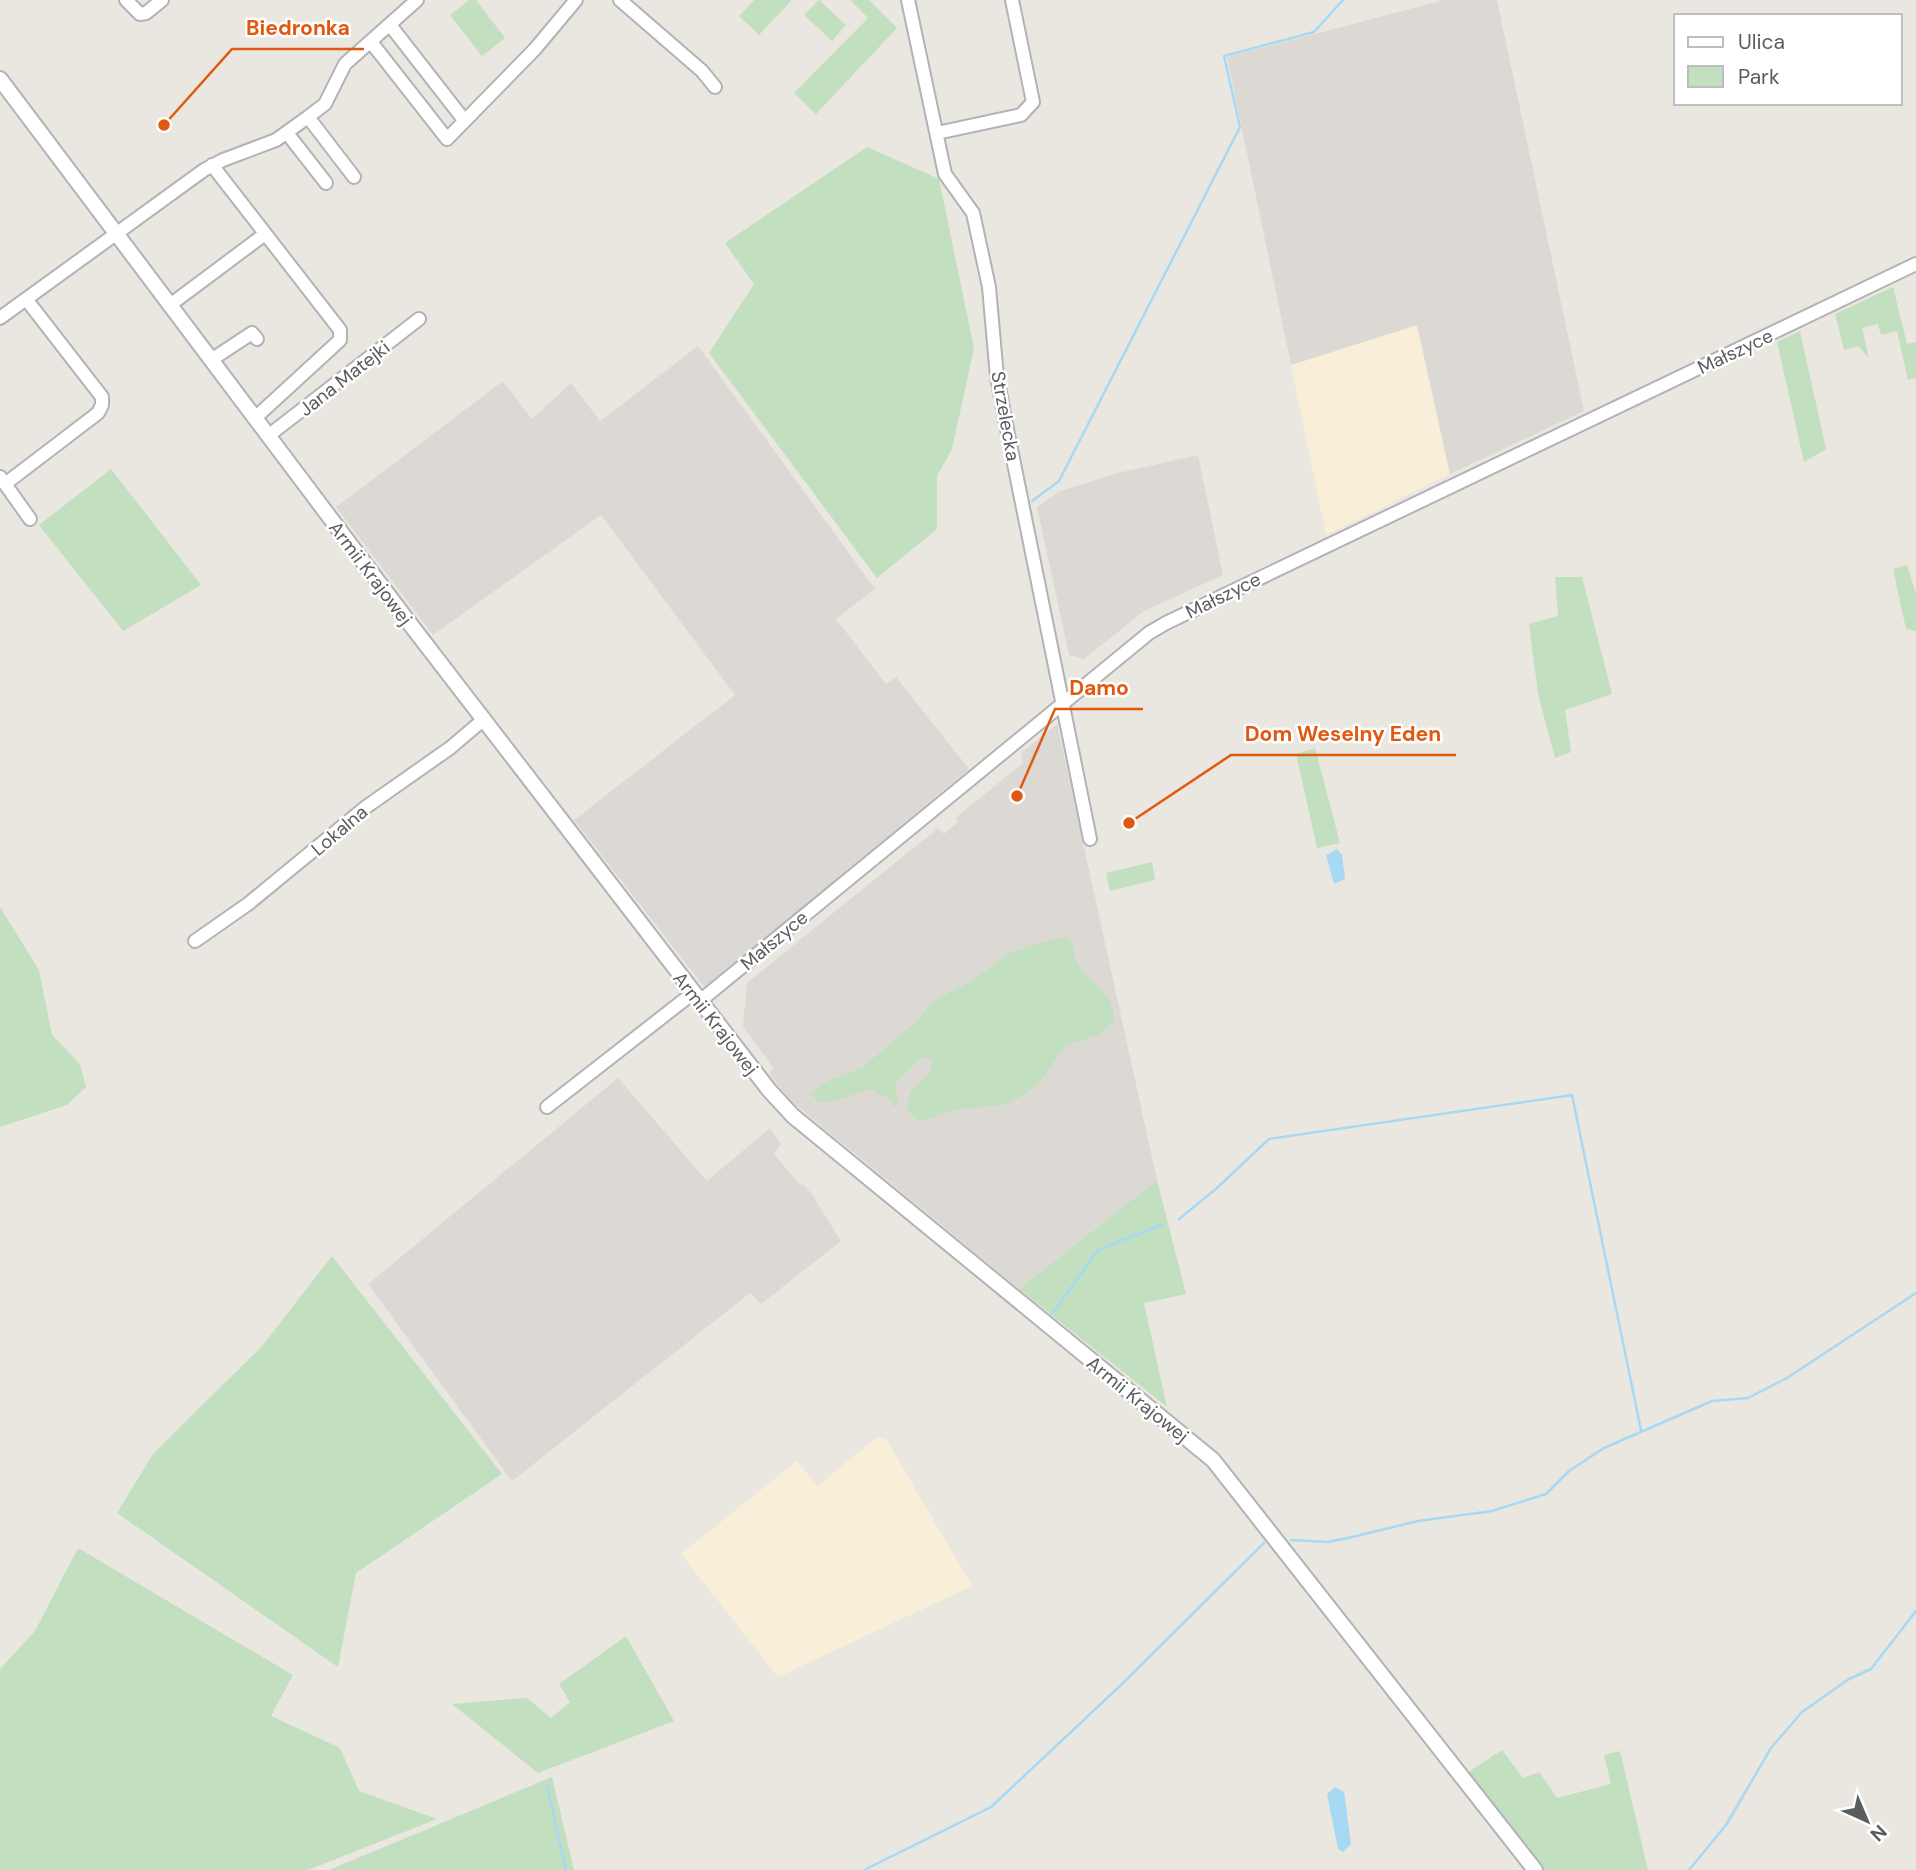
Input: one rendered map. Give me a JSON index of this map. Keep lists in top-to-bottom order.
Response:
{
  "streets": {
    "street": [
      "Małszyce",
      "Jana Matejki",
      "Strzelecka",
      "Armii Krajowej",
      "Lokalna"
    ]
  },
  "crossings": [
    ["Małszyce", "Strzelecka"],
    ["Małszyce", "Armii Krajowej"],
    ["Jana Matejki", "Armii Krajowej"],
    ["Armii Krajowej", "Lokalna"]
  ],
  "places": ["Biedronka", "Damo", "Dom Weselny Eden"],
  "legend": ["Ulica", "Park"],
  "north": "bottom right"
}
